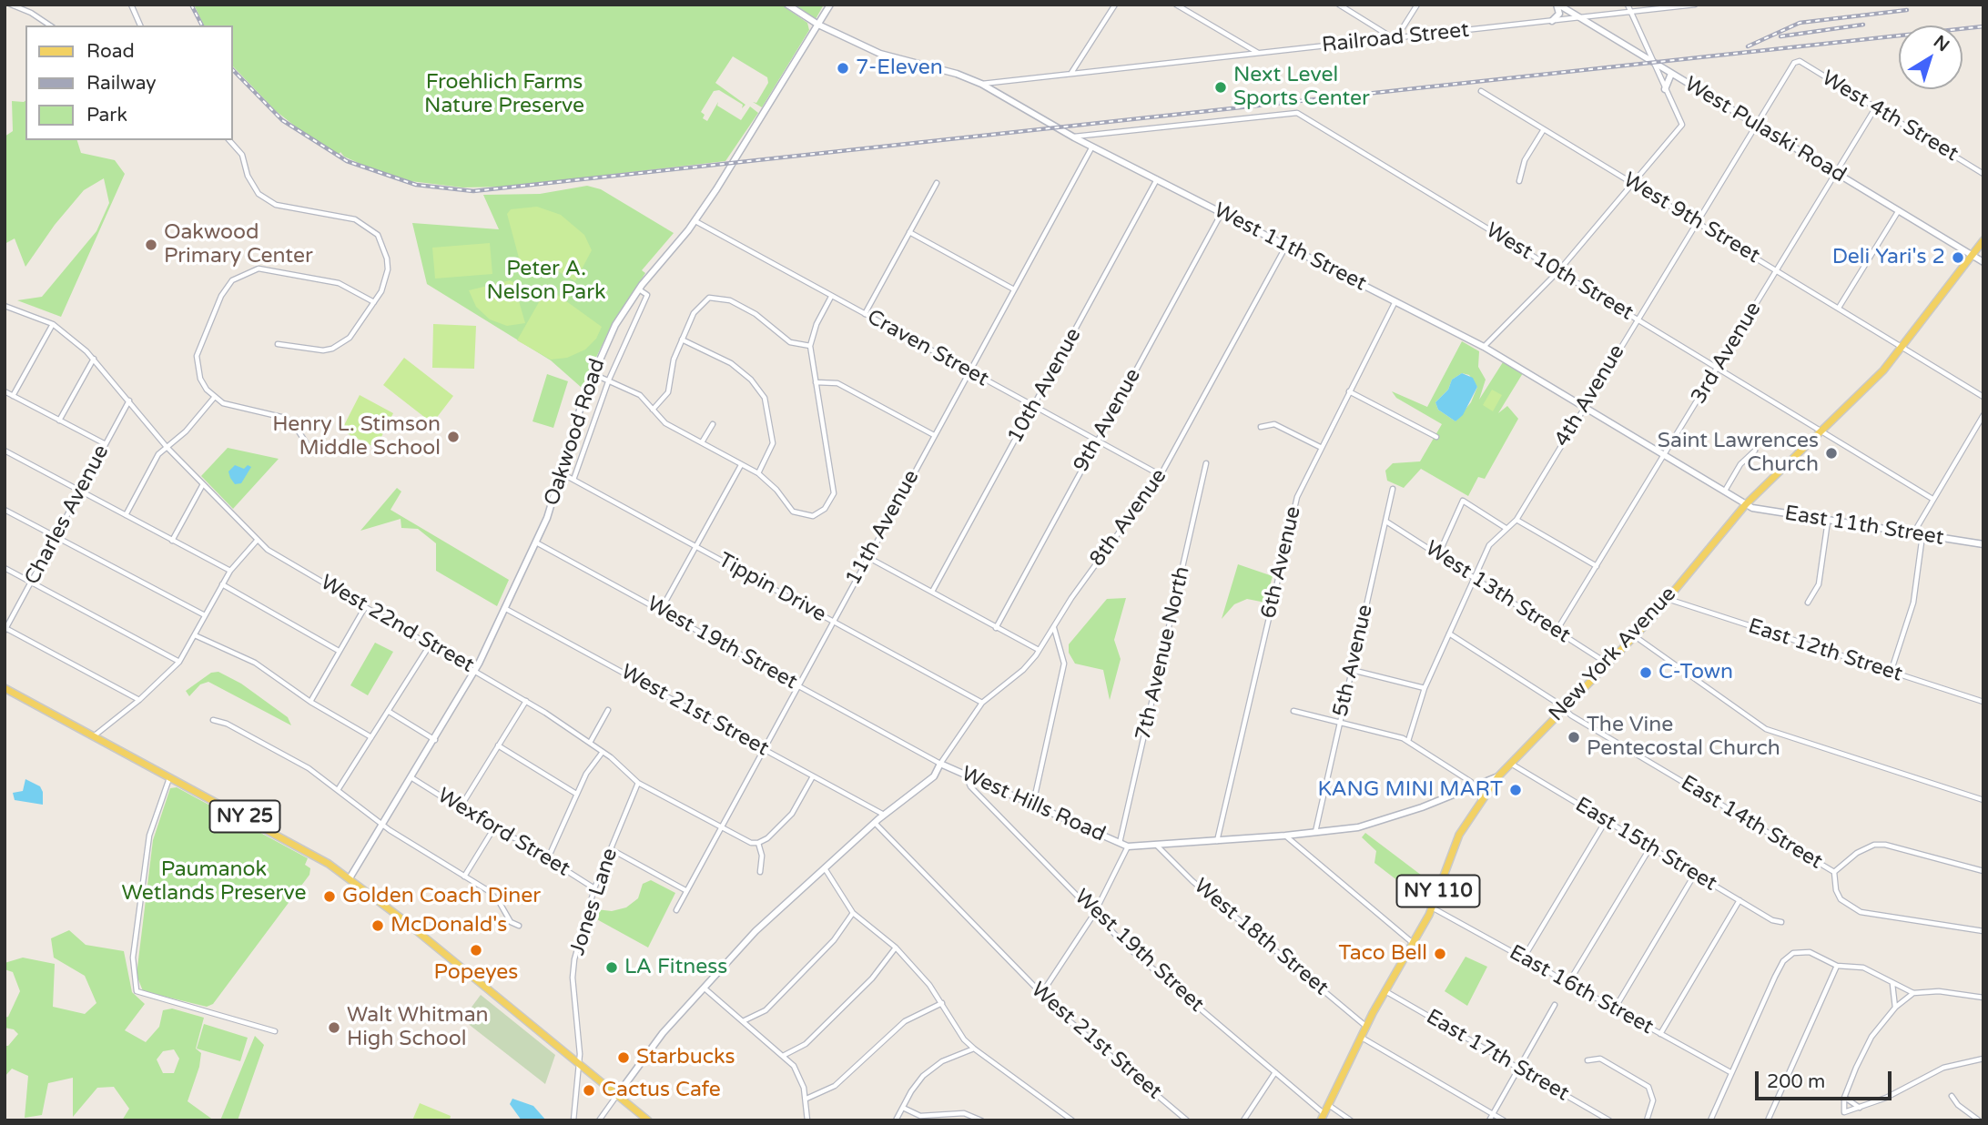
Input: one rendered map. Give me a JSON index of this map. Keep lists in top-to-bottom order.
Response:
{
  "streets": {
    "main road": ["New York Avenue", "NY 25", "NY 110"],
    "street": [
      "Railroad Street",
      "West 4th Street",
      "West Pulaski Road",
      "West 9th Street",
      "West 11th Street",
      "West 10th Street",
      "Craven Street",
      "3rd Avenue",
      "10th Avenue",
      "4th Avenue",
      "9th Avenue",
      "Oakwood Road",
      "Charles Avenue",
      "8th Avenue",
      "East 11th Street",
      "11th Avenue",
      "6th Avenue",
      "Tippin Drive",
      "West 13th Street",
      "West 22nd Street",
      "West 19th Street",
      "East 12th Street",
      "7th Avenue North",
      "5th Avenue",
      "West 21st Street",
      "West Hills Road",
      "East 14th Street",
      "Wexford Street",
      "East 15th Street",
      "Jones Lane",
      "West 18th Street",
      "East 16th Street",
      "East 17th Street"
    ]
  },
  "crossings": [
    ["Railroad Street", "West Pulaski Road"],
    ["Railroad Street", "West 11th Street"],
    ["West 4th Street", "3rd Avenue"],
    ["West 4th Street", "4th Avenue"],
    ["West Pulaski Road", "3rd Avenue"],
    ["West Pulaski Road", "4th Avenue"],
    ["West Pulaski Road", "New York Avenue"],
    ["West 9th Street", "3rd Avenue"],
    ["West 9th Street", "4th Avenue"],
    ["West 9th Street", "New York Avenue"],
    ["West 11th Street", "West 10th Street"],
    ["West 11th Street", "3rd Avenue"],
    ["West 11th Street", "10th Avenue"],
    ["West 11th Street", "4th Avenue"],
    ["West 11th Street", "9th Avenue"],
    ["West 11th Street", "Oakwood Road"],
    ["West 11th Street", "8th Avenue"],
    ["West 11th Street", "East 11th Street"],
    ["West 11th Street", "11th Avenue"],
    ["West 11th Street", "6th Avenue"],
    ["West 11th Street", "New York Avenue"],
    ["West 10th Street", "3rd Avenue"],
    ["West 10th Street", "4th Avenue"],
    ["West 10th Street", "New York Avenue"],
    ["Craven Street", "10th Avenue"],
    ["Craven Street", "9th Avenue"],
    ["Craven Street", "Oakwood Road"],
    ["Craven Street", "8th Avenue"],
    ["Craven Street", "11th Avenue"],
    ["3rd Avenue", "West 13th Street"],
    ["4th Avenue", "West 13th Street"],
    ["4th Avenue", "East 14th Street"],
    ["Oakwood Road", "Tippin Drive"],
    ["Oakwood Road", "West 22nd Street"],
    ["Oakwood Road", "West 19th Street"],
    ["Oakwood Road", "West 21st Street"],
    ["Oakwood Road", "NY 25"],
    ["Oakwood Road", "Wexford Street"],
    ["Charles Avenue", "West 22nd Street"],
    ["8th Avenue", "Tippin Drive"],
    ["8th Avenue", "West 19th Street"],
    ["8th Avenue", "West Hills Road"],
    ["East 11th Street", "New York Avenue"],
    ["11th Avenue", "Tippin Drive"],
    ["11th Avenue", "West 22nd Street"],
    ["11th Avenue", "West 19th Street"],
    ["11th Avenue", "West 21st Street"],
    ["6th Avenue", "West Hills Road"],
    ["West 13th Street", "New York Avenue"],
    ["West 13th Street", "5th Avenue"],
    ["West 22nd Street", "Jones Lane"],
    ["West 19th Street", "New York Avenue"],
    ["West 19th Street", "West Hills Road"],
    ["East 12th Street", "New York Avenue"],
    ["7th Avenue North", "West Hills Road"],
    ["New York Avenue", "West Hills Road"],
    ["New York Avenue", "East 14th Street"],
    ["New York Avenue", "East 15th Street"],
    ["New York Avenue", "West 18th Street"],
    ["New York Avenue", "East 16th Street"],
    ["New York Avenue", "East 17th Street"],
    ["5th Avenue", "West Hills Road"],
    ["West 21st Street", "West Hills Road"],
    ["West Hills Road", "NY 25"],
    ["West Hills Road", "West 18th Street"],
    ["NY 25", "Jones Lane"],
    ["Wexford Street", "Jones Lane"]
  ],
  "parks": ["Froehlich Farms Nature Preserve", "Peter A. Nelson Park", "Paumanok Wetlands Preserve"],
  "places": [
    "7-Eleven",
    "Next Level Sports Center",
    "Oakwood Primary Center",
    "Deli Yari's 2",
    "Henry L. Stimson Middle School",
    "Saint Lawrences Church",
    "C-Town",
    "The Vine Pentecostal Church",
    "KANG MINI MART",
    "Golden Coach Diner",
    "McDonald's",
    "Popeyes",
    "Taco Bell",
    "LA Fitness",
    "Walt Whitman High School",
    "Starbucks",
    "Cactus Cafe"
  ],
  "legend": ["Road", "Railway", "Park"],
  "scale_bar": "200 m",
  "north": "top right"
}
